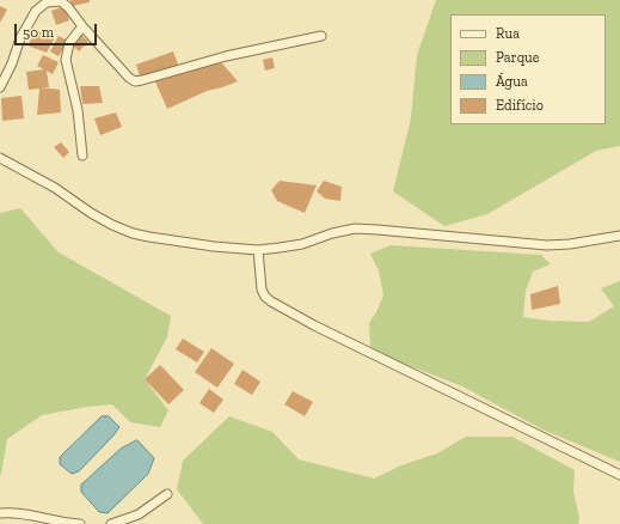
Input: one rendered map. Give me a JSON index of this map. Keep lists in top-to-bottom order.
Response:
{
  "legend": [
    "Rua",
    "Parque",
    "Água",
    "Edifício"
  ],
  "scale_bar": "50 m"
}
